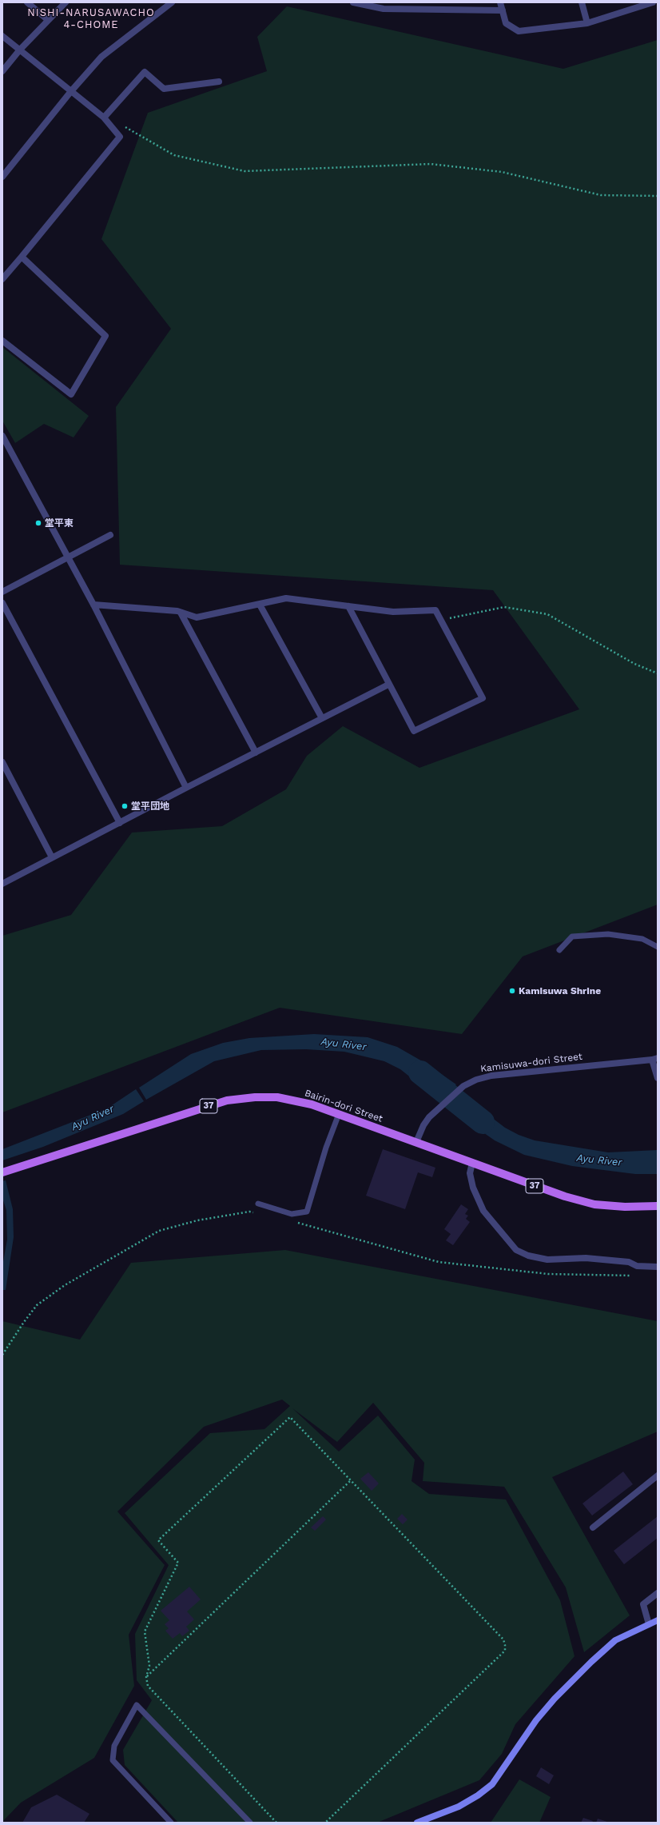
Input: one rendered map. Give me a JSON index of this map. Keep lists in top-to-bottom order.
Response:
{
  "streets": {
    "main road": ["37", "Bairin-dori Street"],
    "street": ["Kamisuwa-dori Street"]
  },
  "crossings": [
    ["Kamisuwa-dori Street", "Bairin-dori Street"]
  ],
  "districts": ["NISHI-NARUSAWACHO 4-CHOME"],
  "water": ["Ayu River"],
  "places": ["堂平東", "堂平団地", "Kamisuwa Shrine"]
}
